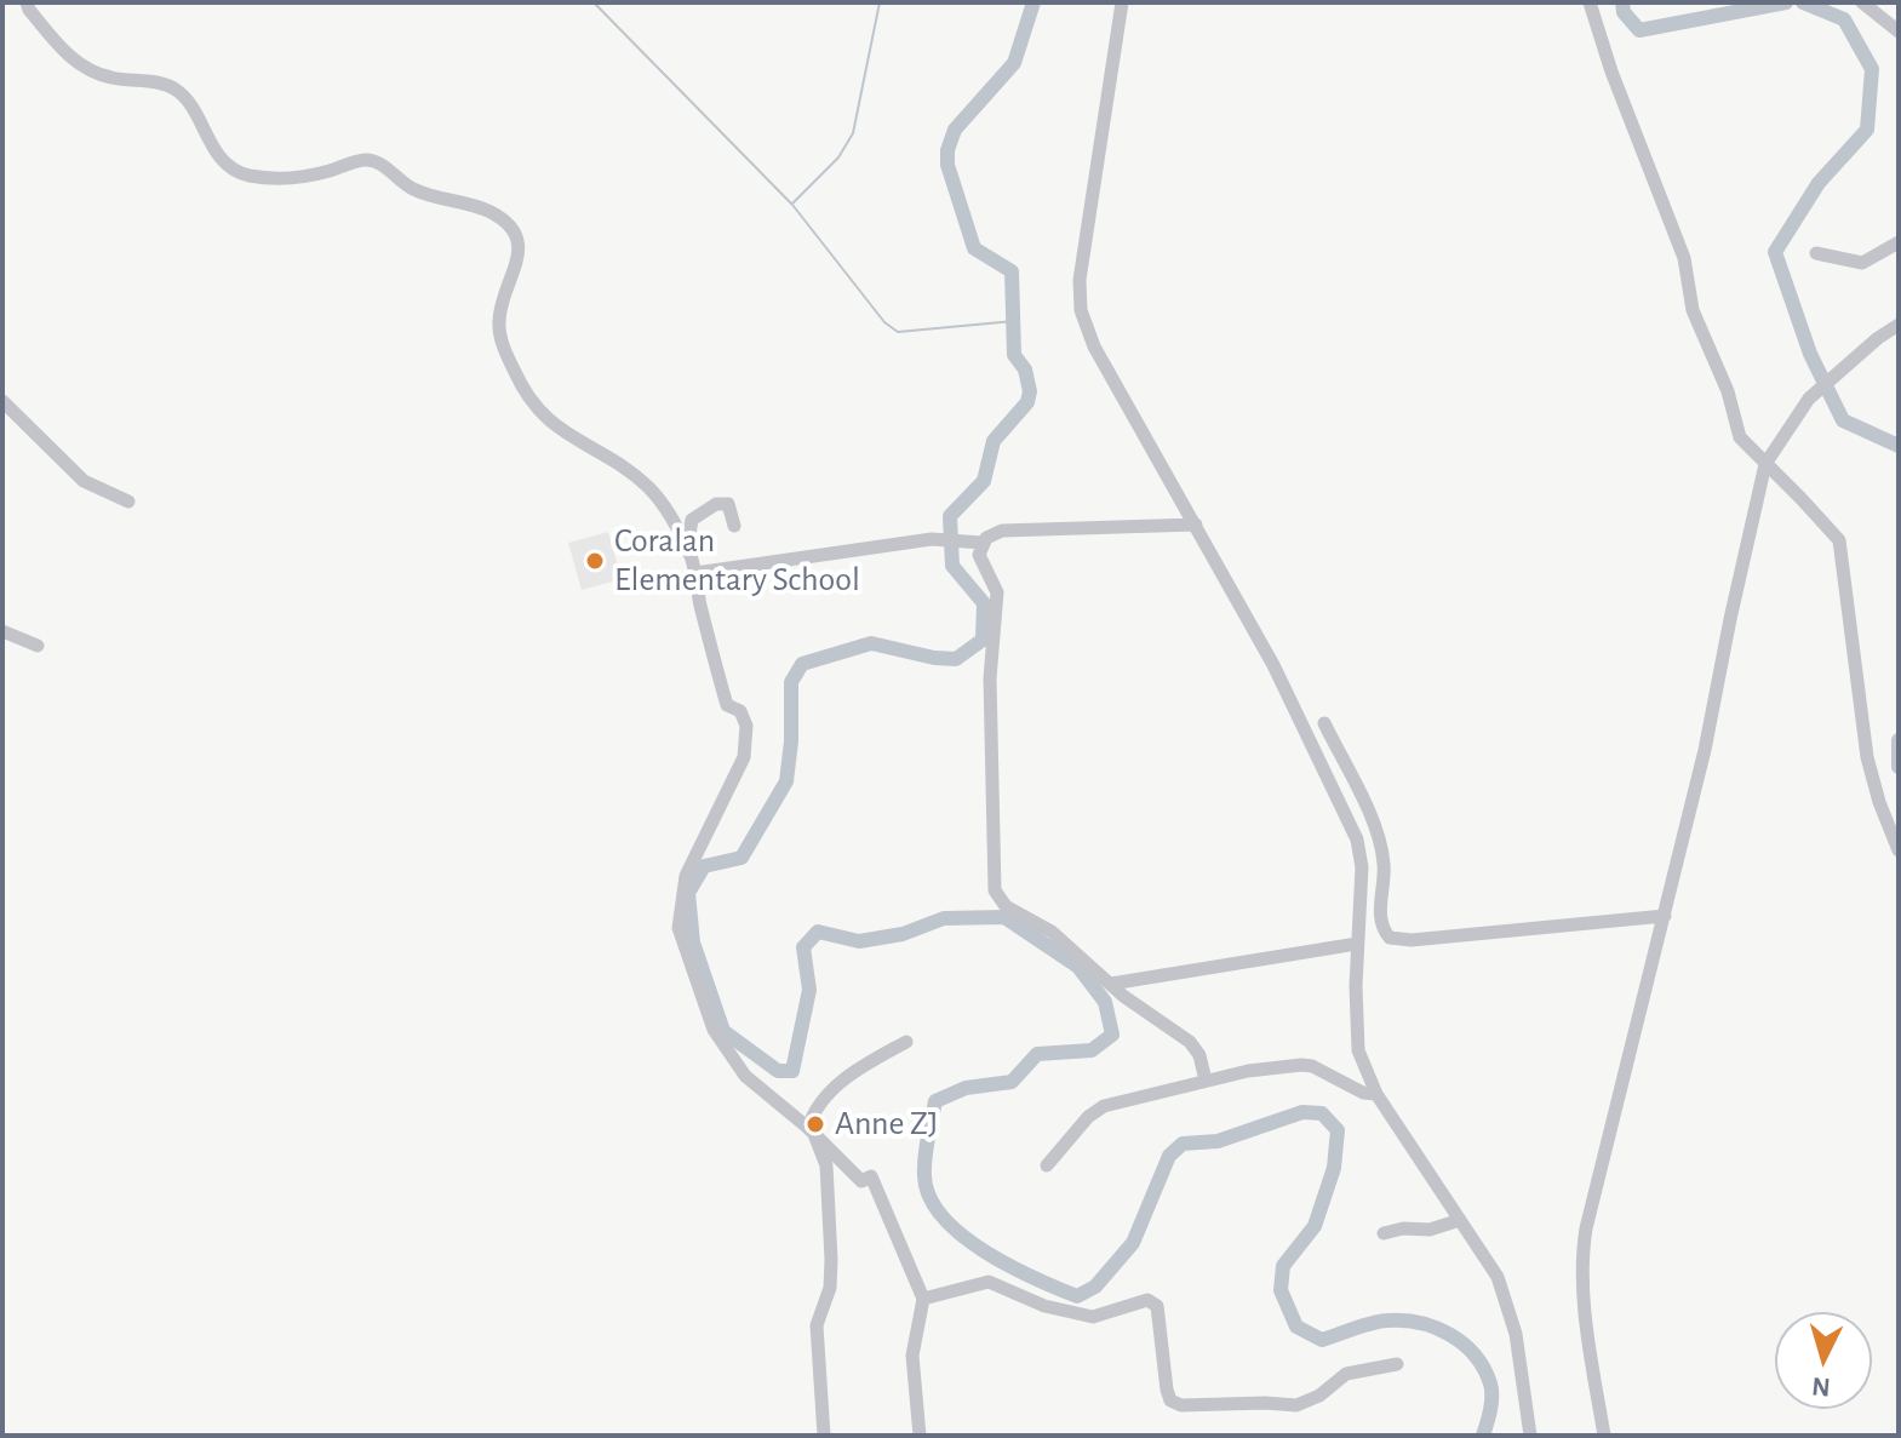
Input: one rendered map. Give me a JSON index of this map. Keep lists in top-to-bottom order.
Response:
{
  "places": ["Coralan Elementary School", "Anne ZJ"],
  "north": "bottom"
}
